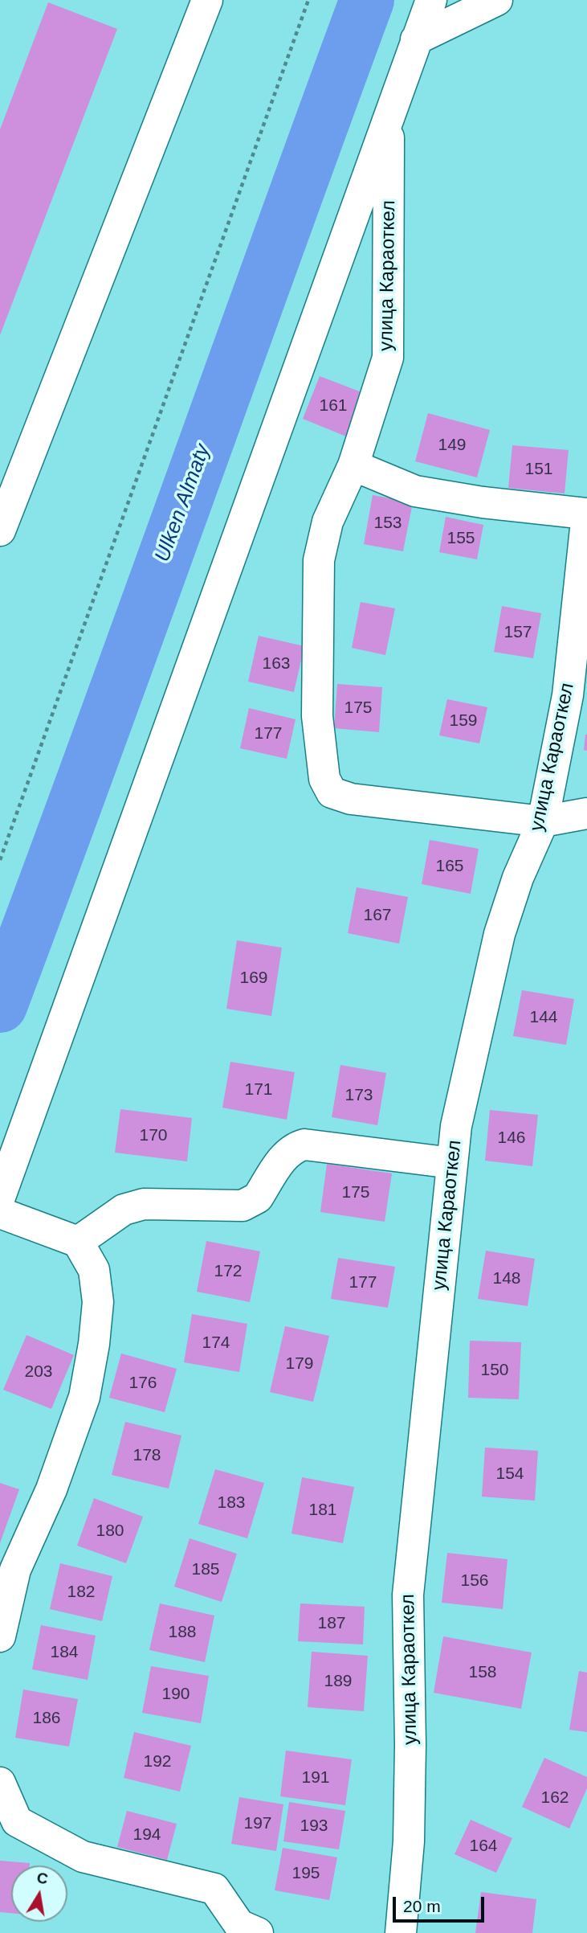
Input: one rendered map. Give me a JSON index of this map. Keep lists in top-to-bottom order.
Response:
{
  "streets": {
    "street": ["улица Караоткел"]
  },
  "water": ["Ulken Almaty"],
  "house_numbers": [
    "161",
    "149",
    "151",
    "153",
    "155",
    "157",
    "163",
    "175",
    "159",
    "177",
    "165",
    "167",
    "169",
    "144",
    "171",
    "173",
    "170",
    "146",
    "175",
    "172",
    "148",
    "177",
    "174",
    "179",
    "150",
    "203",
    "176",
    "178",
    "154",
    "183",
    "181",
    "180",
    "185",
    "156",
    "182",
    "187",
    "188",
    "184",
    "158",
    "189",
    "190",
    "186",
    "192",
    "191",
    "162",
    "197",
    "193",
    "194",
    "164",
    "195"
  ],
  "scale_bar": "20 m",
  "north": "top"
}
